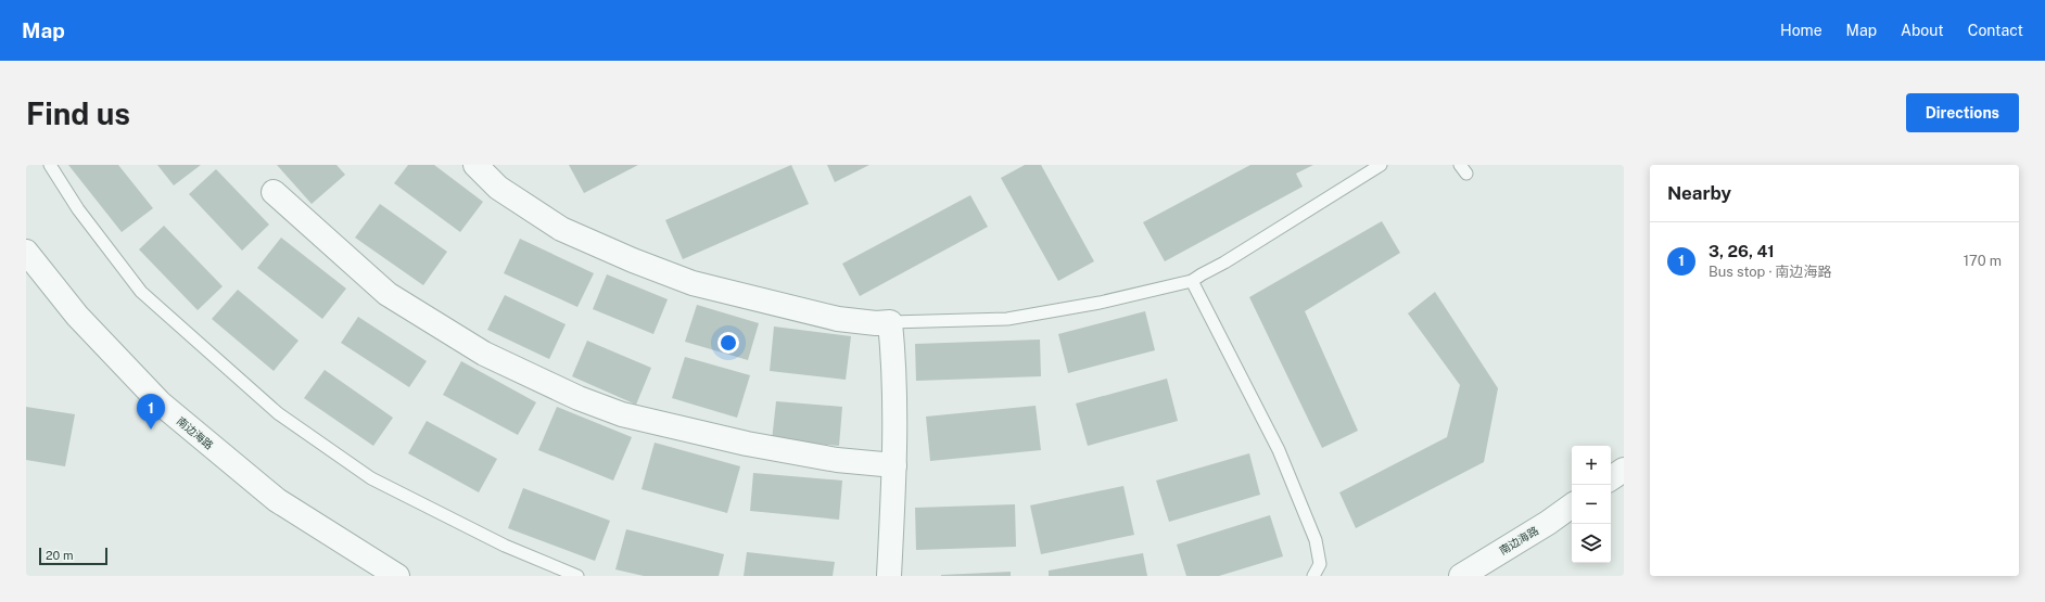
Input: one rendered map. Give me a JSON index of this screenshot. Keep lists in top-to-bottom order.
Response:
{
  "streets": {
    "street": ["南边海路"]
  },
  "scale_bar": "20 m",
  "page": {
    "header": "Map",
    "nav": [
      "Home",
      "Map",
      "About",
      "Contact"
    ],
    "buttons": "Directions",
    "title": "Find us",
    "heading": "Nearby",
    "list": [
      {
        "mark": "1",
        "name": "3, 26, 41",
        "note": "Bus stop · 南边海路",
        "value": "170 m"
      }
    ],
    "pins": "1",
    "map_buttons": ["+", "−"],
    "scale": "20 m"
  }
}
